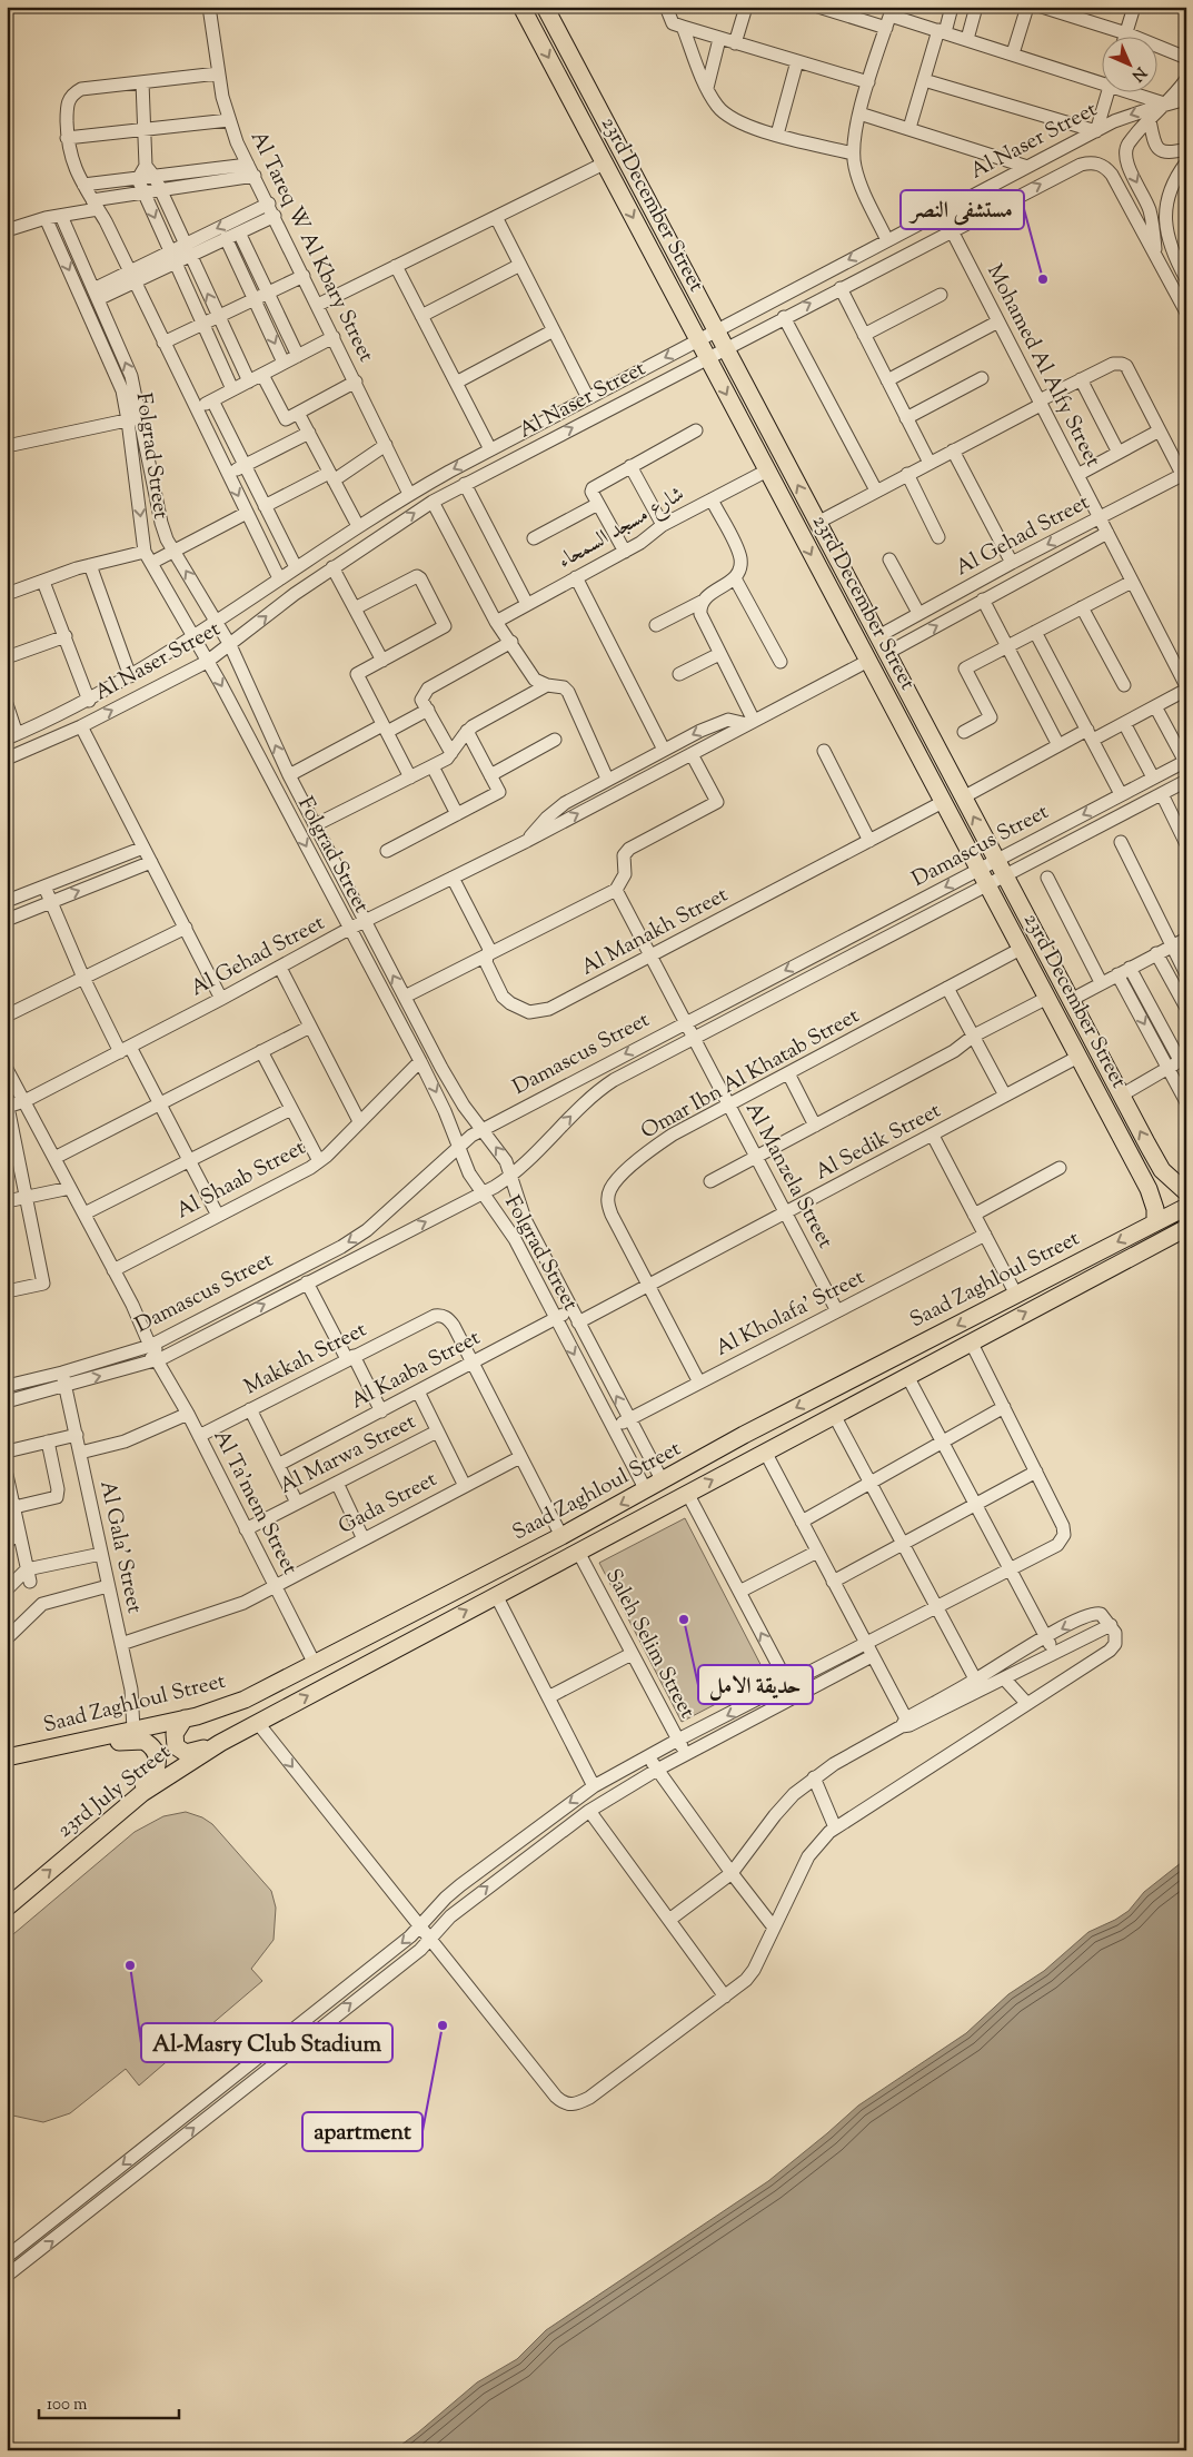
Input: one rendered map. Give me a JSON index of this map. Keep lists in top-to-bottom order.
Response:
{
  "streets": {
    "main road": ["23rd December Street", "Saad Zaghloul Street", "23rd July Street"],
    "street": [
      "Al Naser Street",
      "Al Tareq W Al Kbary Street",
      "Mohamed Al Alfy Street",
      "Folgrad Street",
      "شارع مسجد السمحاء",
      "Al Gehad Street",
      "Damascus Street",
      "Al Manakh Street",
      "Omar Ibn Al Khatab Street",
      "Al Sedik Street",
      "Al Manzela Street",
      "Al Shaab Street",
      "Al Kholafa' Street",
      "Makkah Street",
      "Al Kaaba Street",
      "Al Marwa Street",
      "Al Ta'mem Street",
      "Gada Street",
      "Al Gala' Street",
      "Saleh Selim Street"
    ]
  },
  "crossings": [
    ["Al Naser Street", "23rd December Street"],
    ["Al Naser Street", "Al Tareq W Al Kbary Street"],
    ["Al Naser Street", "Mohamed Al Alfy Street"],
    ["Al Naser Street", "Folgrad Street"],
    ["23rd December Street", "شارع مسجد السمحاء"],
    ["23rd December Street", "Al Gehad Street"],
    ["23rd December Street", "Damascus Street"],
    ["23rd December Street", "Al Manakh Street"],
    ["23rd December Street", "Omar Ibn Al Khatab Street"],
    ["23rd December Street", "Al Sedik Street"],
    ["23rd December Street", "Saad Zaghloul Street"],
    ["Mohamed Al Alfy Street", "Al Gehad Street"],
    ["Folgrad Street", "Al Gehad Street"],
    ["Folgrad Street", "Damascus Street"],
    ["Folgrad Street", "Al Sedik Street"],
    ["Folgrad Street", "Al Shaab Street"],
    ["Folgrad Street", "Saad Zaghloul Street"],
    ["Folgrad Street", "Al Kholafa' Street"],
    ["Folgrad Street", "Al Kaaba Street"],
    ["Al Gehad Street", "Al Manakh Street"],
    ["Al Gehad Street", "Al Ta'mem Street"],
    ["Damascus Street", "Al Manzela Street"],
    ["Damascus Street", "Al Ta'mem Street"],
    ["Damascus Street", "Al Gala' Street"],
    ["Al Manakh Street", "Al Manzela Street"],
    ["Omar Ibn Al Khatab Street", "Al Sedik Street"],
    ["Omar Ibn Al Khatab Street", "Al Manzela Street"],
    ["Omar Ibn Al Khatab Street", "Al Kholafa' Street"],
    ["Al Sedik Street", "Al Manzela Street"],
    ["Al Manzela Street", "Al Kholafa' Street"],
    ["Al Shaab Street", "Al Ta'mem Street"],
    ["Saad Zaghloul Street", "Al Ta'mem Street"],
    ["Saad Zaghloul Street", "Al Gala' Street"],
    ["Saad Zaghloul Street", "Saleh Selim Street"],
    ["Saad Zaghloul Street", "23rd July Street"],
    ["Makkah Street", "Al Kaaba Street"],
    ["Makkah Street", "Al Ta'mem Street"],
    ["Al Marwa Street", "Al Ta'mem Street"],
    ["Al Ta'mem Street", "Gada Street"],
    ["Gada Street", "Al Gala' Street"]
  ],
  "one_way": ["23rd July Street"],
  "places": [
    "مستشفى النصر",
    "حديقة الامل",
    "Al-Masry Club Stadium",
    "apartment"
  ],
  "scale_bar": "100 m",
  "north": "bottom right"
}
